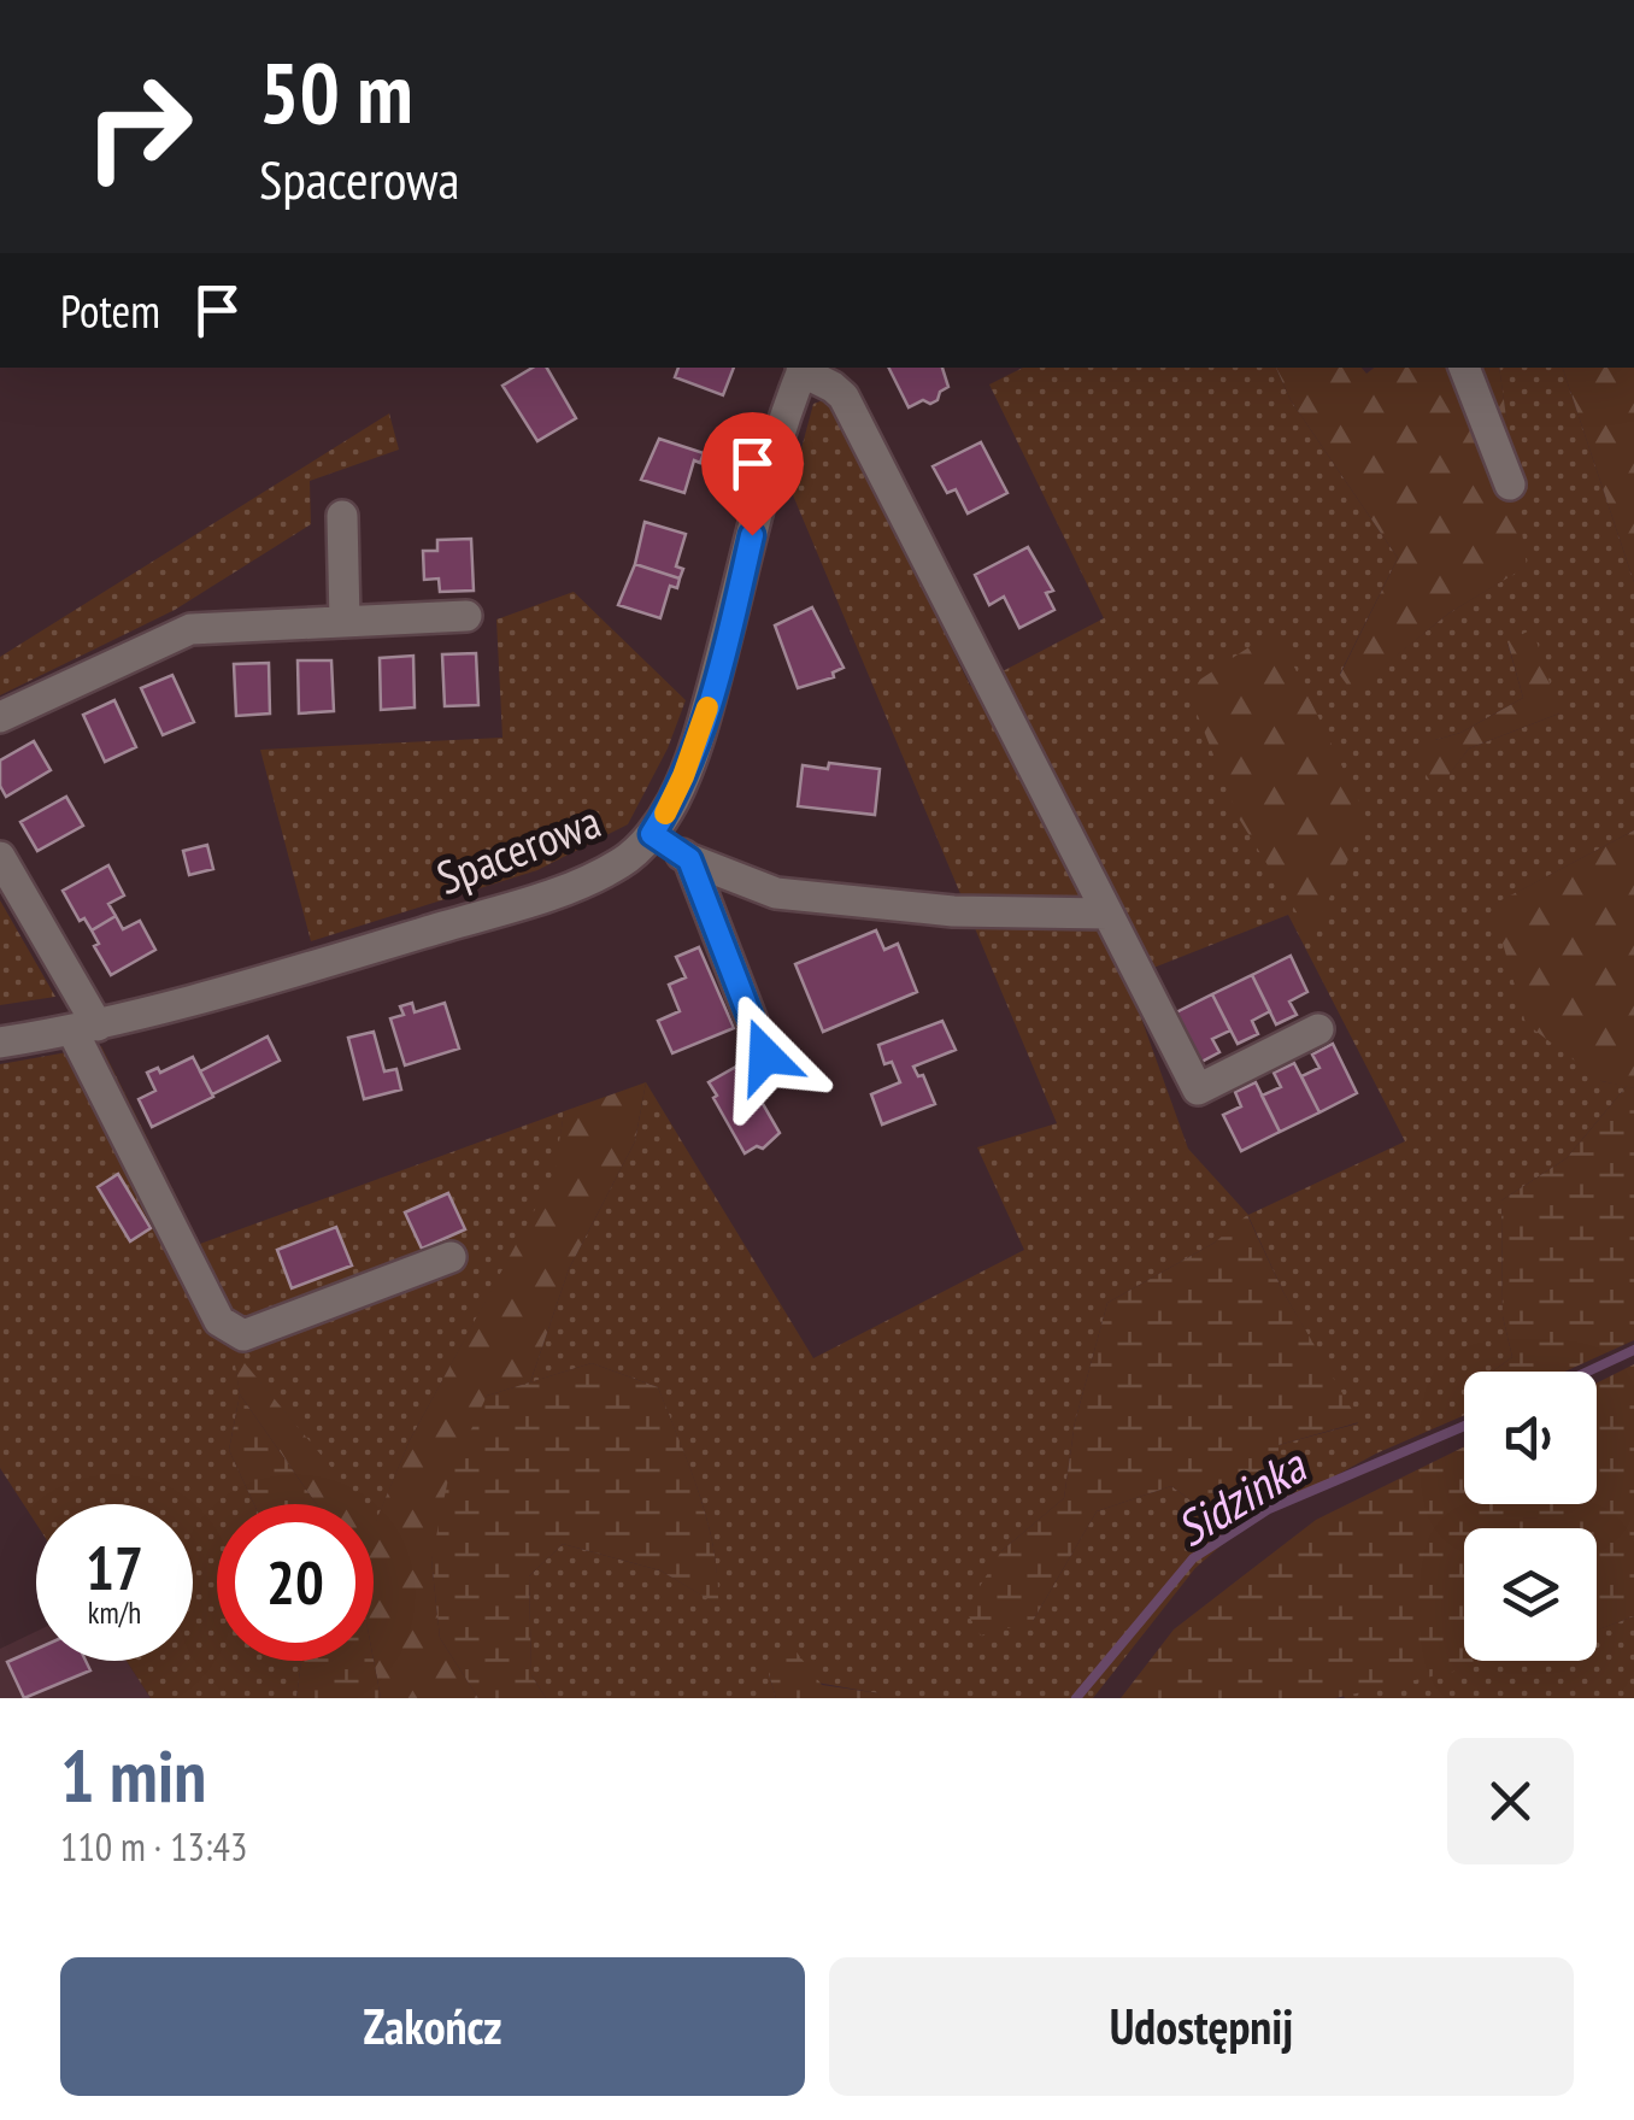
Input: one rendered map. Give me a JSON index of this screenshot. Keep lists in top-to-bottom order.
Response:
{
  "streets": {
    "street": ["Spacerowa"]
  },
  "water": ["Sidzinka"],
  "page": {
    "turn": ["50 m", "Spacerowa"],
    "then": "Potem",
    "speed": "17 km/h",
    "limit": "20",
    "heading": ["1 min", "110 m · 13:43"],
    "buttons": ["Zakończ", "Udostępnij"]
  }
}
